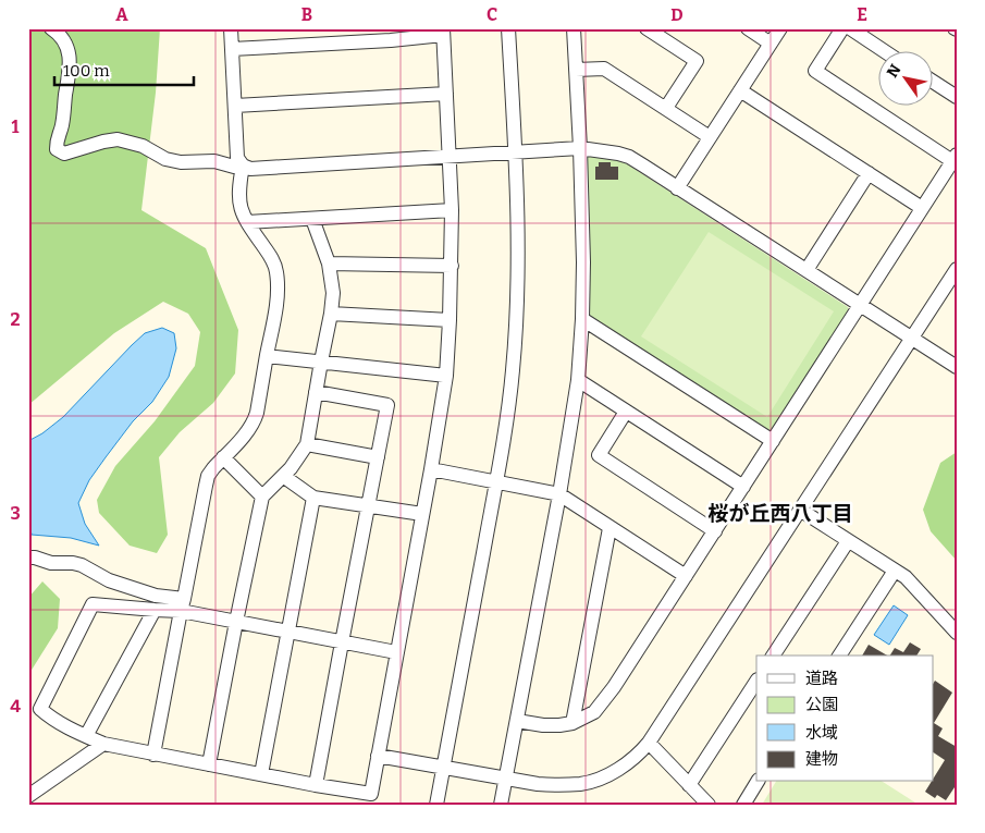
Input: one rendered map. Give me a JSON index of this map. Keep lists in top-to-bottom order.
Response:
{
  "districts": ["桜が丘西八丁目"],
  "legend": [
    "道路",
    "公園",
    "水域",
    "建物"
  ],
  "scale_bar": "100 m",
  "north": "top left",
  "grid": {
    "columns": [
      "A",
      "B",
      "C",
      "D",
      "E"
    ],
    "rows": [
      "1",
      "2",
      "3",
      "4"
    ]
  }
}
